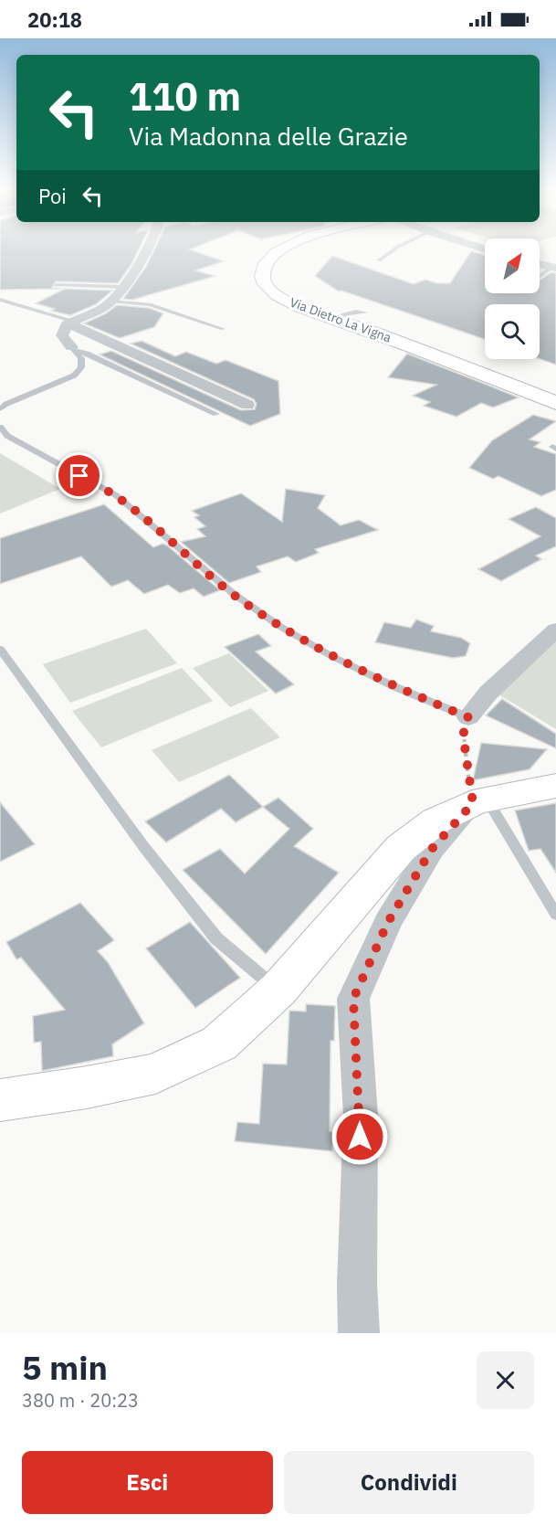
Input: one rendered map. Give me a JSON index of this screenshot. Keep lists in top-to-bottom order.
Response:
{
  "streets": {
    "street": ["Via Dietro La Vigna"]
  },
  "north": "top right",
  "page": {
    "status": "20:18",
    "turn": ["110 m", "Via Madonna delle Grazie"],
    "then": "Poi",
    "heading": ["5 min", "380 m · 20:23"],
    "buttons": ["Esci", "Condividi"]
  }
}
